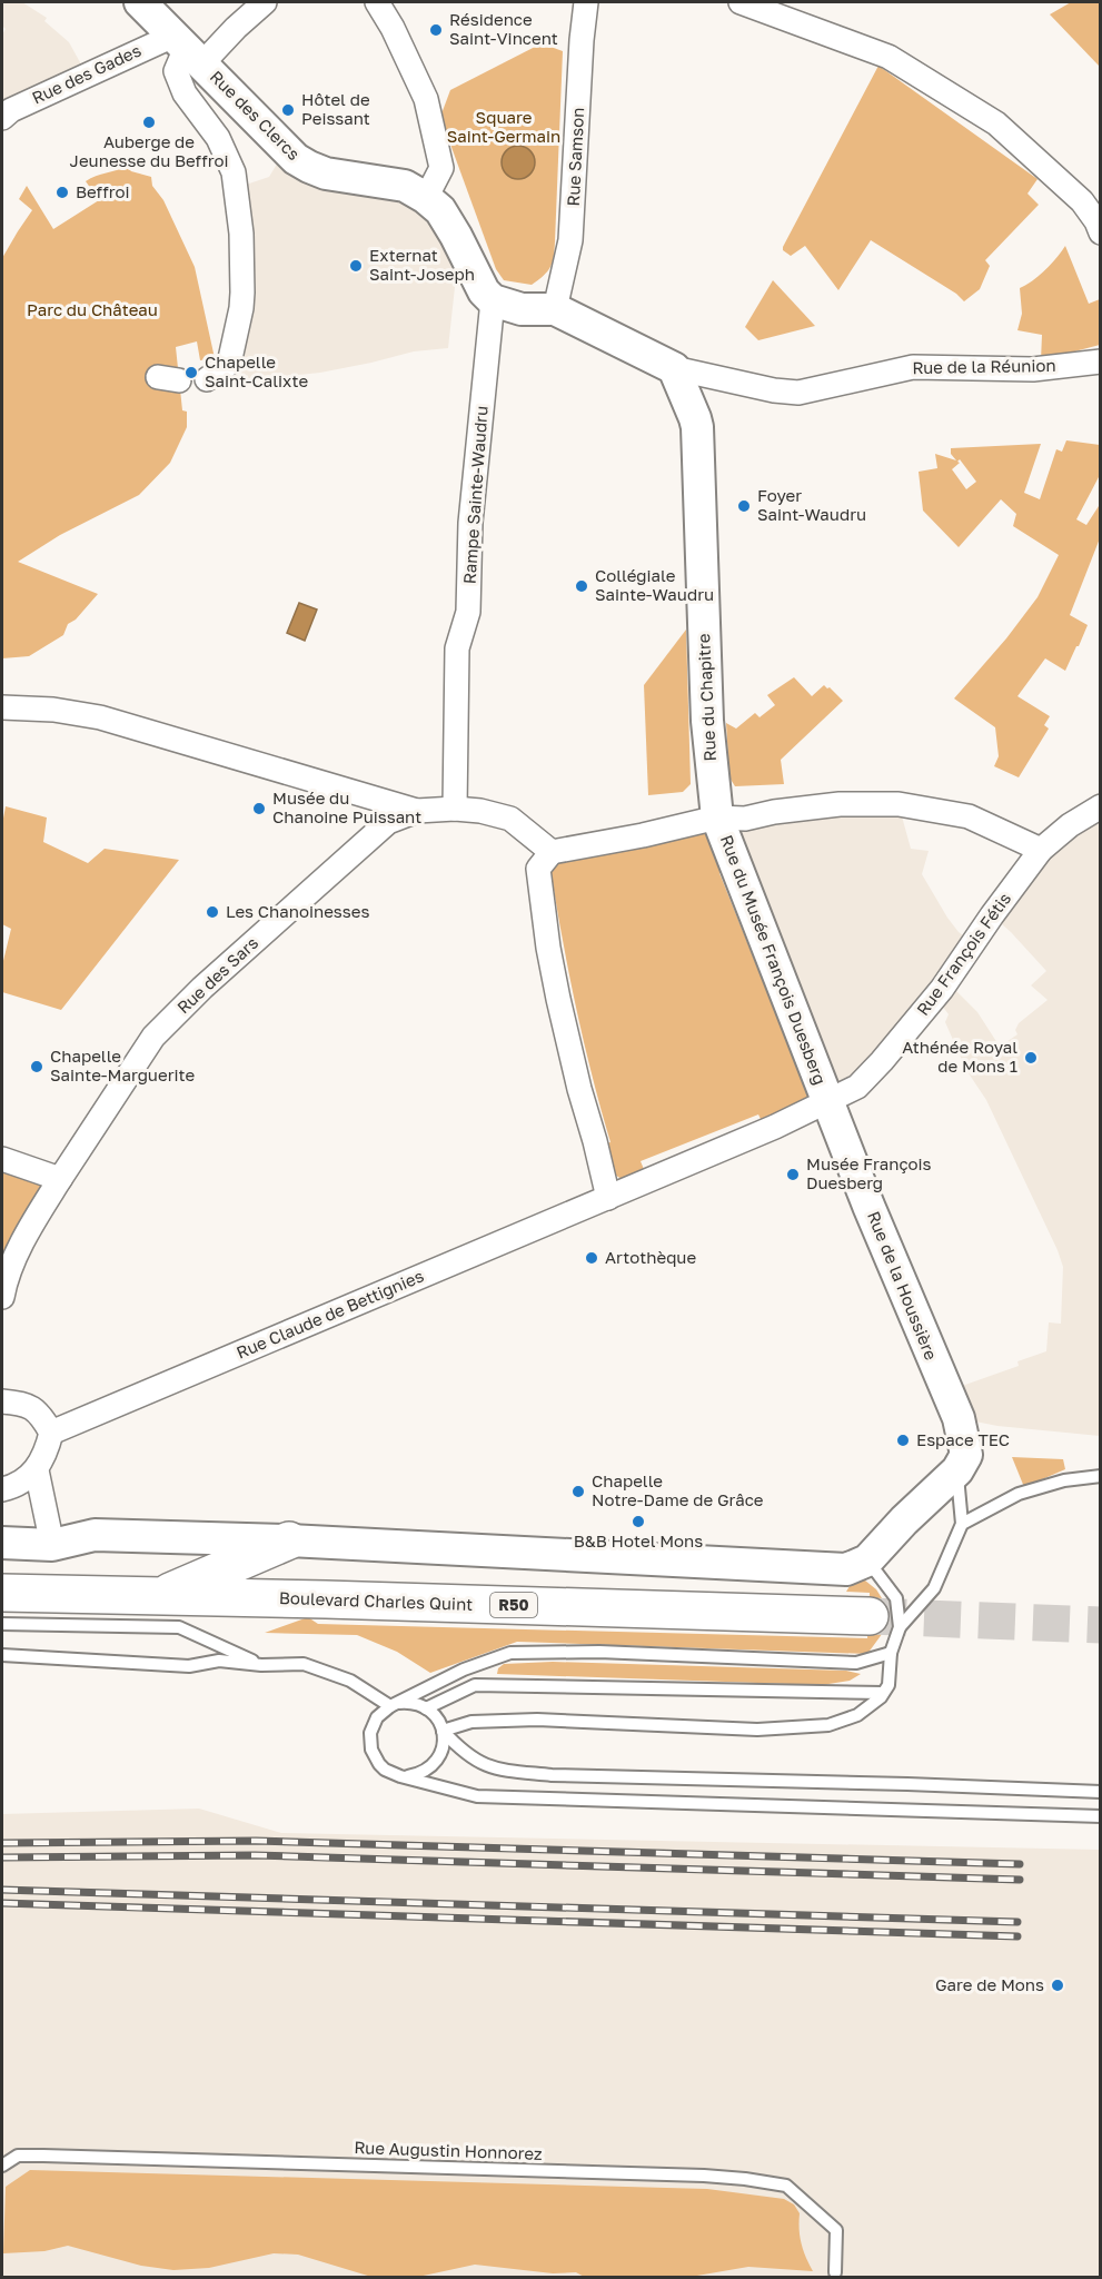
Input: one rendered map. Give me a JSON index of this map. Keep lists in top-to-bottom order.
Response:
{
  "streets": {
    "highway": ["Boulevard Charles Quint", "R50"],
    "street": [
      "Rue des Gades",
      "Rue des Clercs",
      "Rue Samson",
      "Rue de la Réunion",
      "Rampe Sainte-Waudru",
      "Rue du Chapitre",
      "Rue François Fétis",
      "Rue du Musée François Duesberg",
      "Rue des Sars",
      "Rue de la Houssière",
      "Rue Claude de Bettignies"
    ],
    "lane": ["Rue Augustin Honnorez"]
  },
  "crossings": [
    ["Rue des Gades", "Rue des Clercs"],
    ["Rue des Clercs", "Rampe Sainte-Waudru"],
    ["Rue de la Réunion", "Rue du Chapitre"],
    ["Rue du Chapitre", "Rue du Musée François Duesberg"],
    ["Rue François Fétis", "Rue du Musée François Duesberg"],
    ["Rue François Fétis", "Rue de la Houssière"],
    ["Rue François Fétis", "Rue Claude de Bettignies"],
    ["Rue du Musée François Duesberg", "Rue de la Houssière"]
  ],
  "parks": ["Square Saint-Germain", "Parc du Château"],
  "places": [
    "Résidence Saint-Vincent",
    "Hôtel de Peissant",
    "Auberge de Jeunesse du Beffroi",
    "Beffroi",
    "Externat Saint-Joseph",
    "Chapelle Saint-Calixte",
    "Foyer Saint-Waudru",
    "Collégiale Sainte-Waudru",
    "Musée du Chanoine Puissant",
    "Les Chanoinesses",
    "Athénée Royal de Mons 1",
    "Chapelle Sainte-Marguerite",
    "Musée François Duesberg",
    "Artothèque",
    "Espace TEC",
    "Chapelle Notre-Dame de Grâce",
    "B&B Hotel Mons",
    "Gare de Mons"
  ]
}
